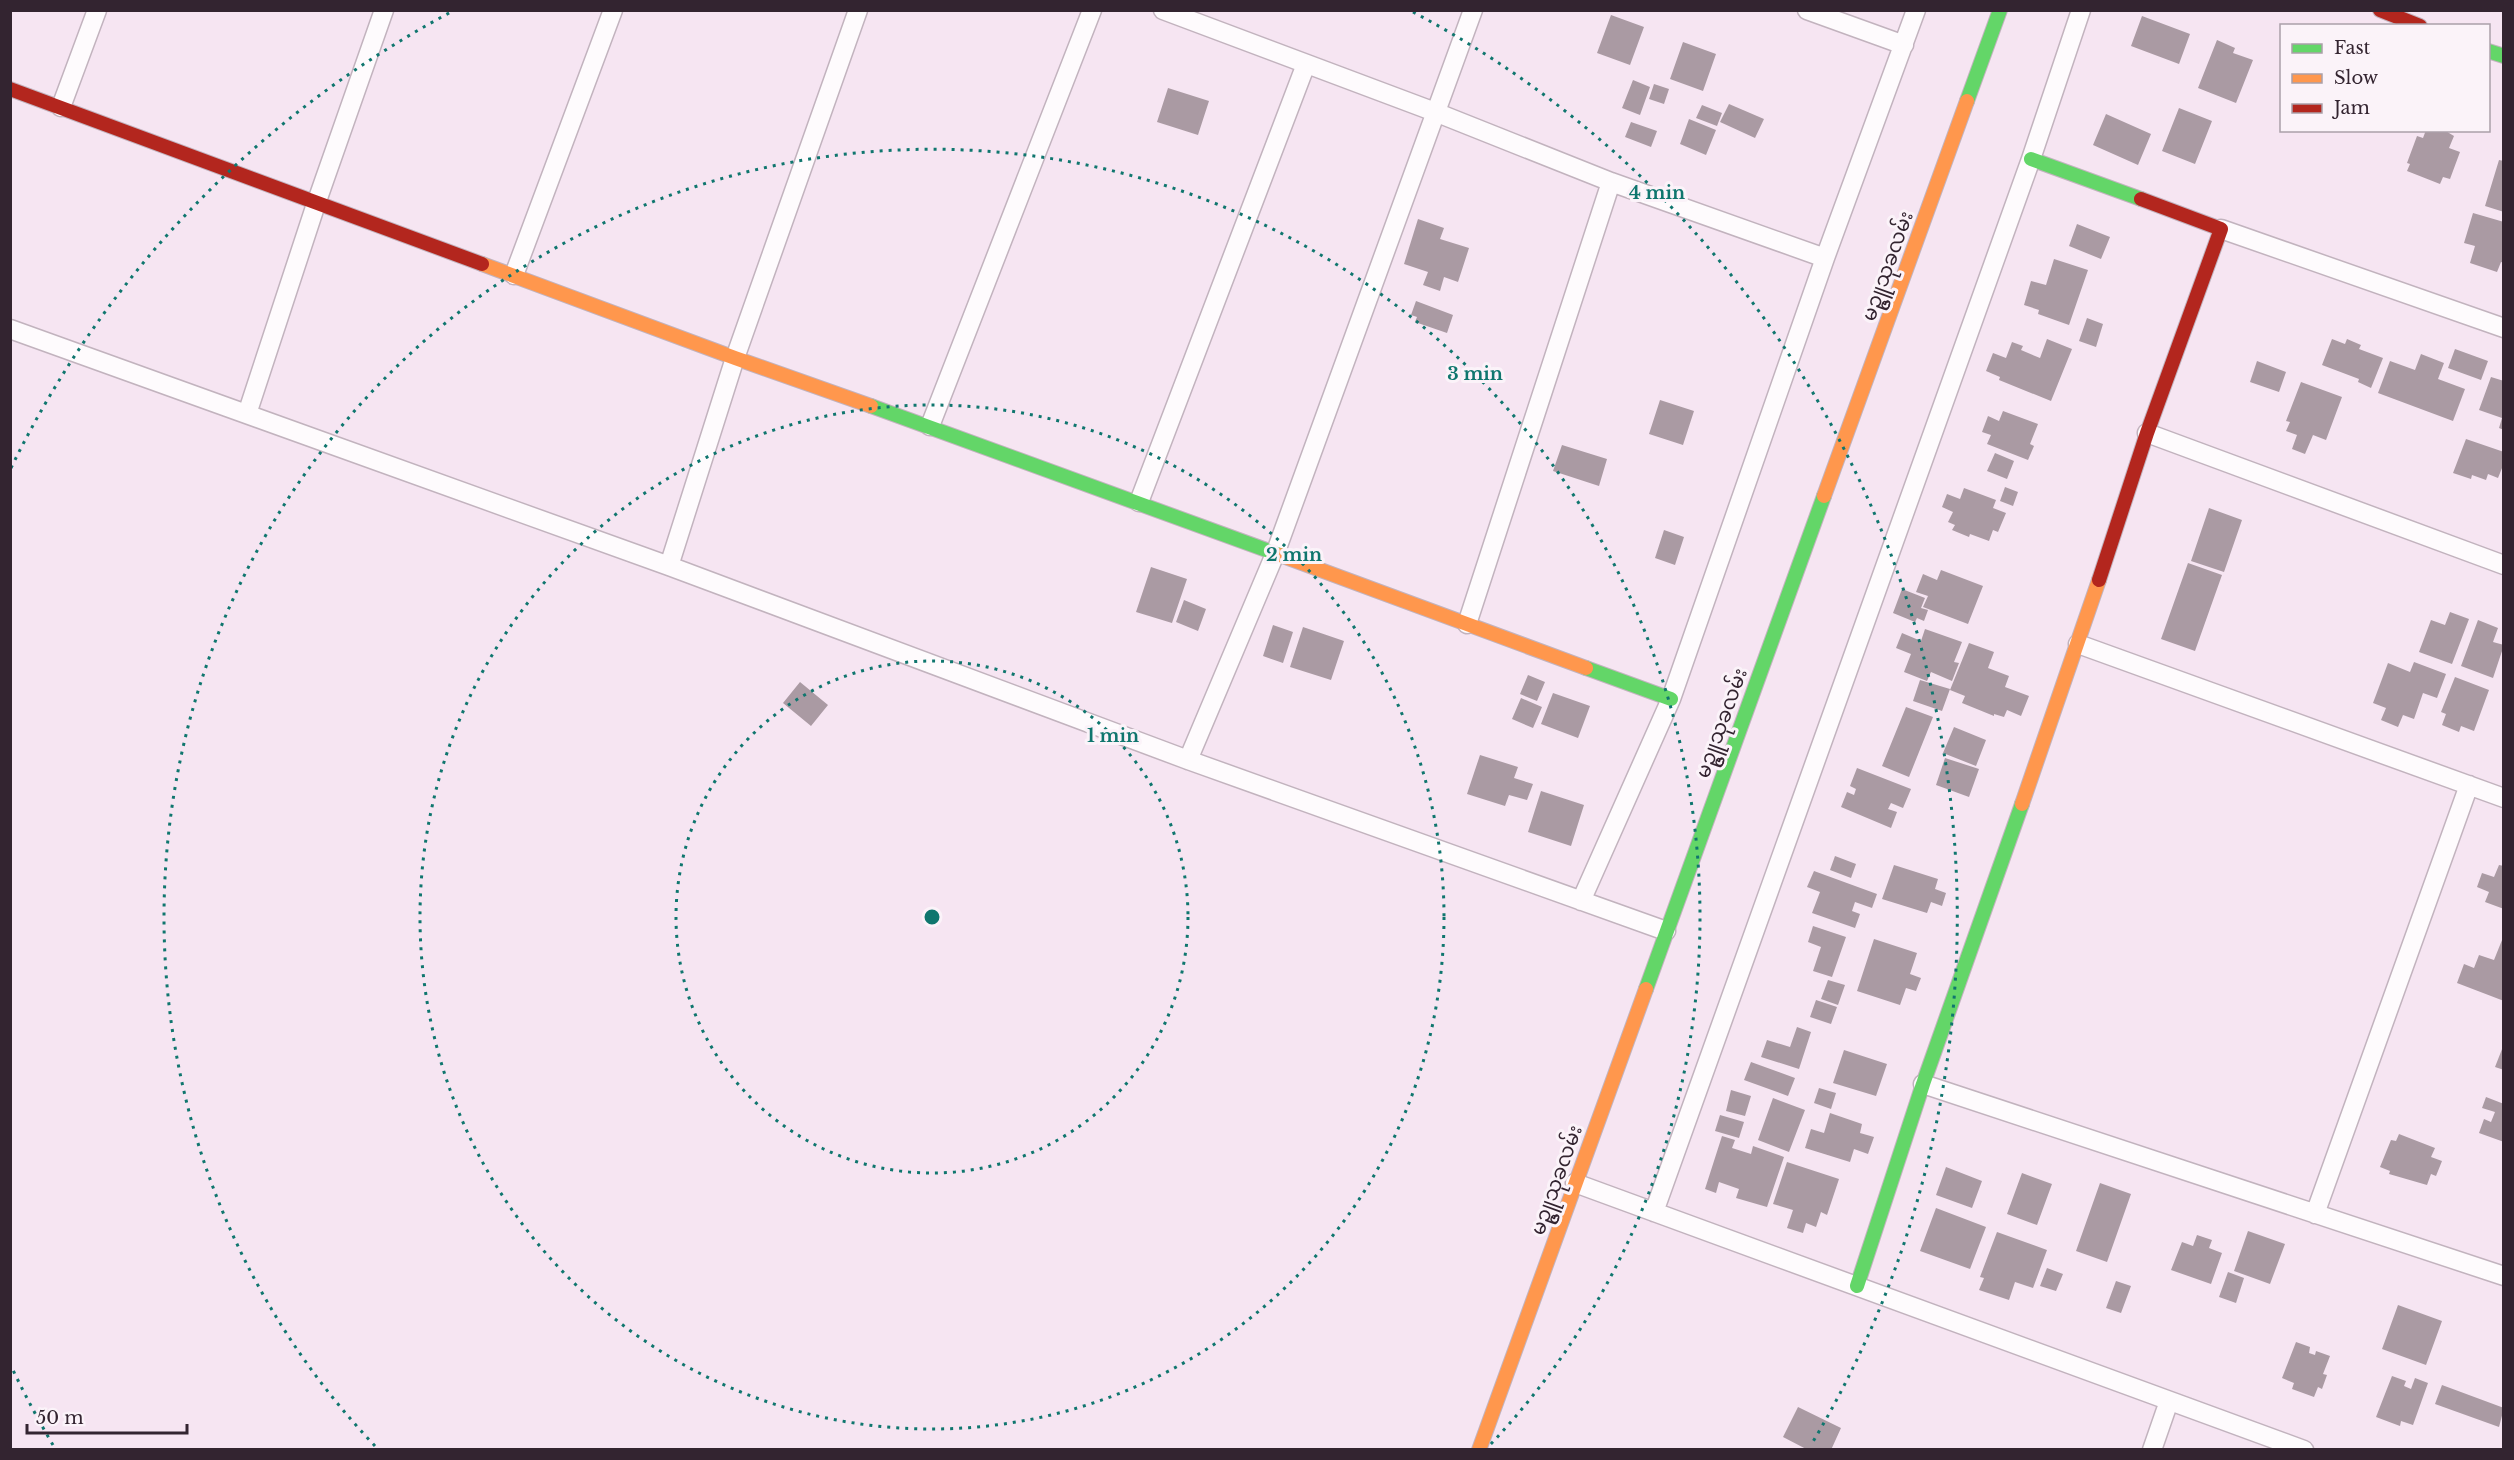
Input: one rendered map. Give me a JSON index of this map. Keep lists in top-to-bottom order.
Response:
{
  "streets": {
    "street": ["မဥ္ဇူသုခလမ်း"]
  },
  "legend": ["Fast", "Slow", "Jam"],
  "scale_bar": "50 m",
  "rings": [
    "4 min",
    "3 min",
    "2 min",
    "1 min"
  ]
}
